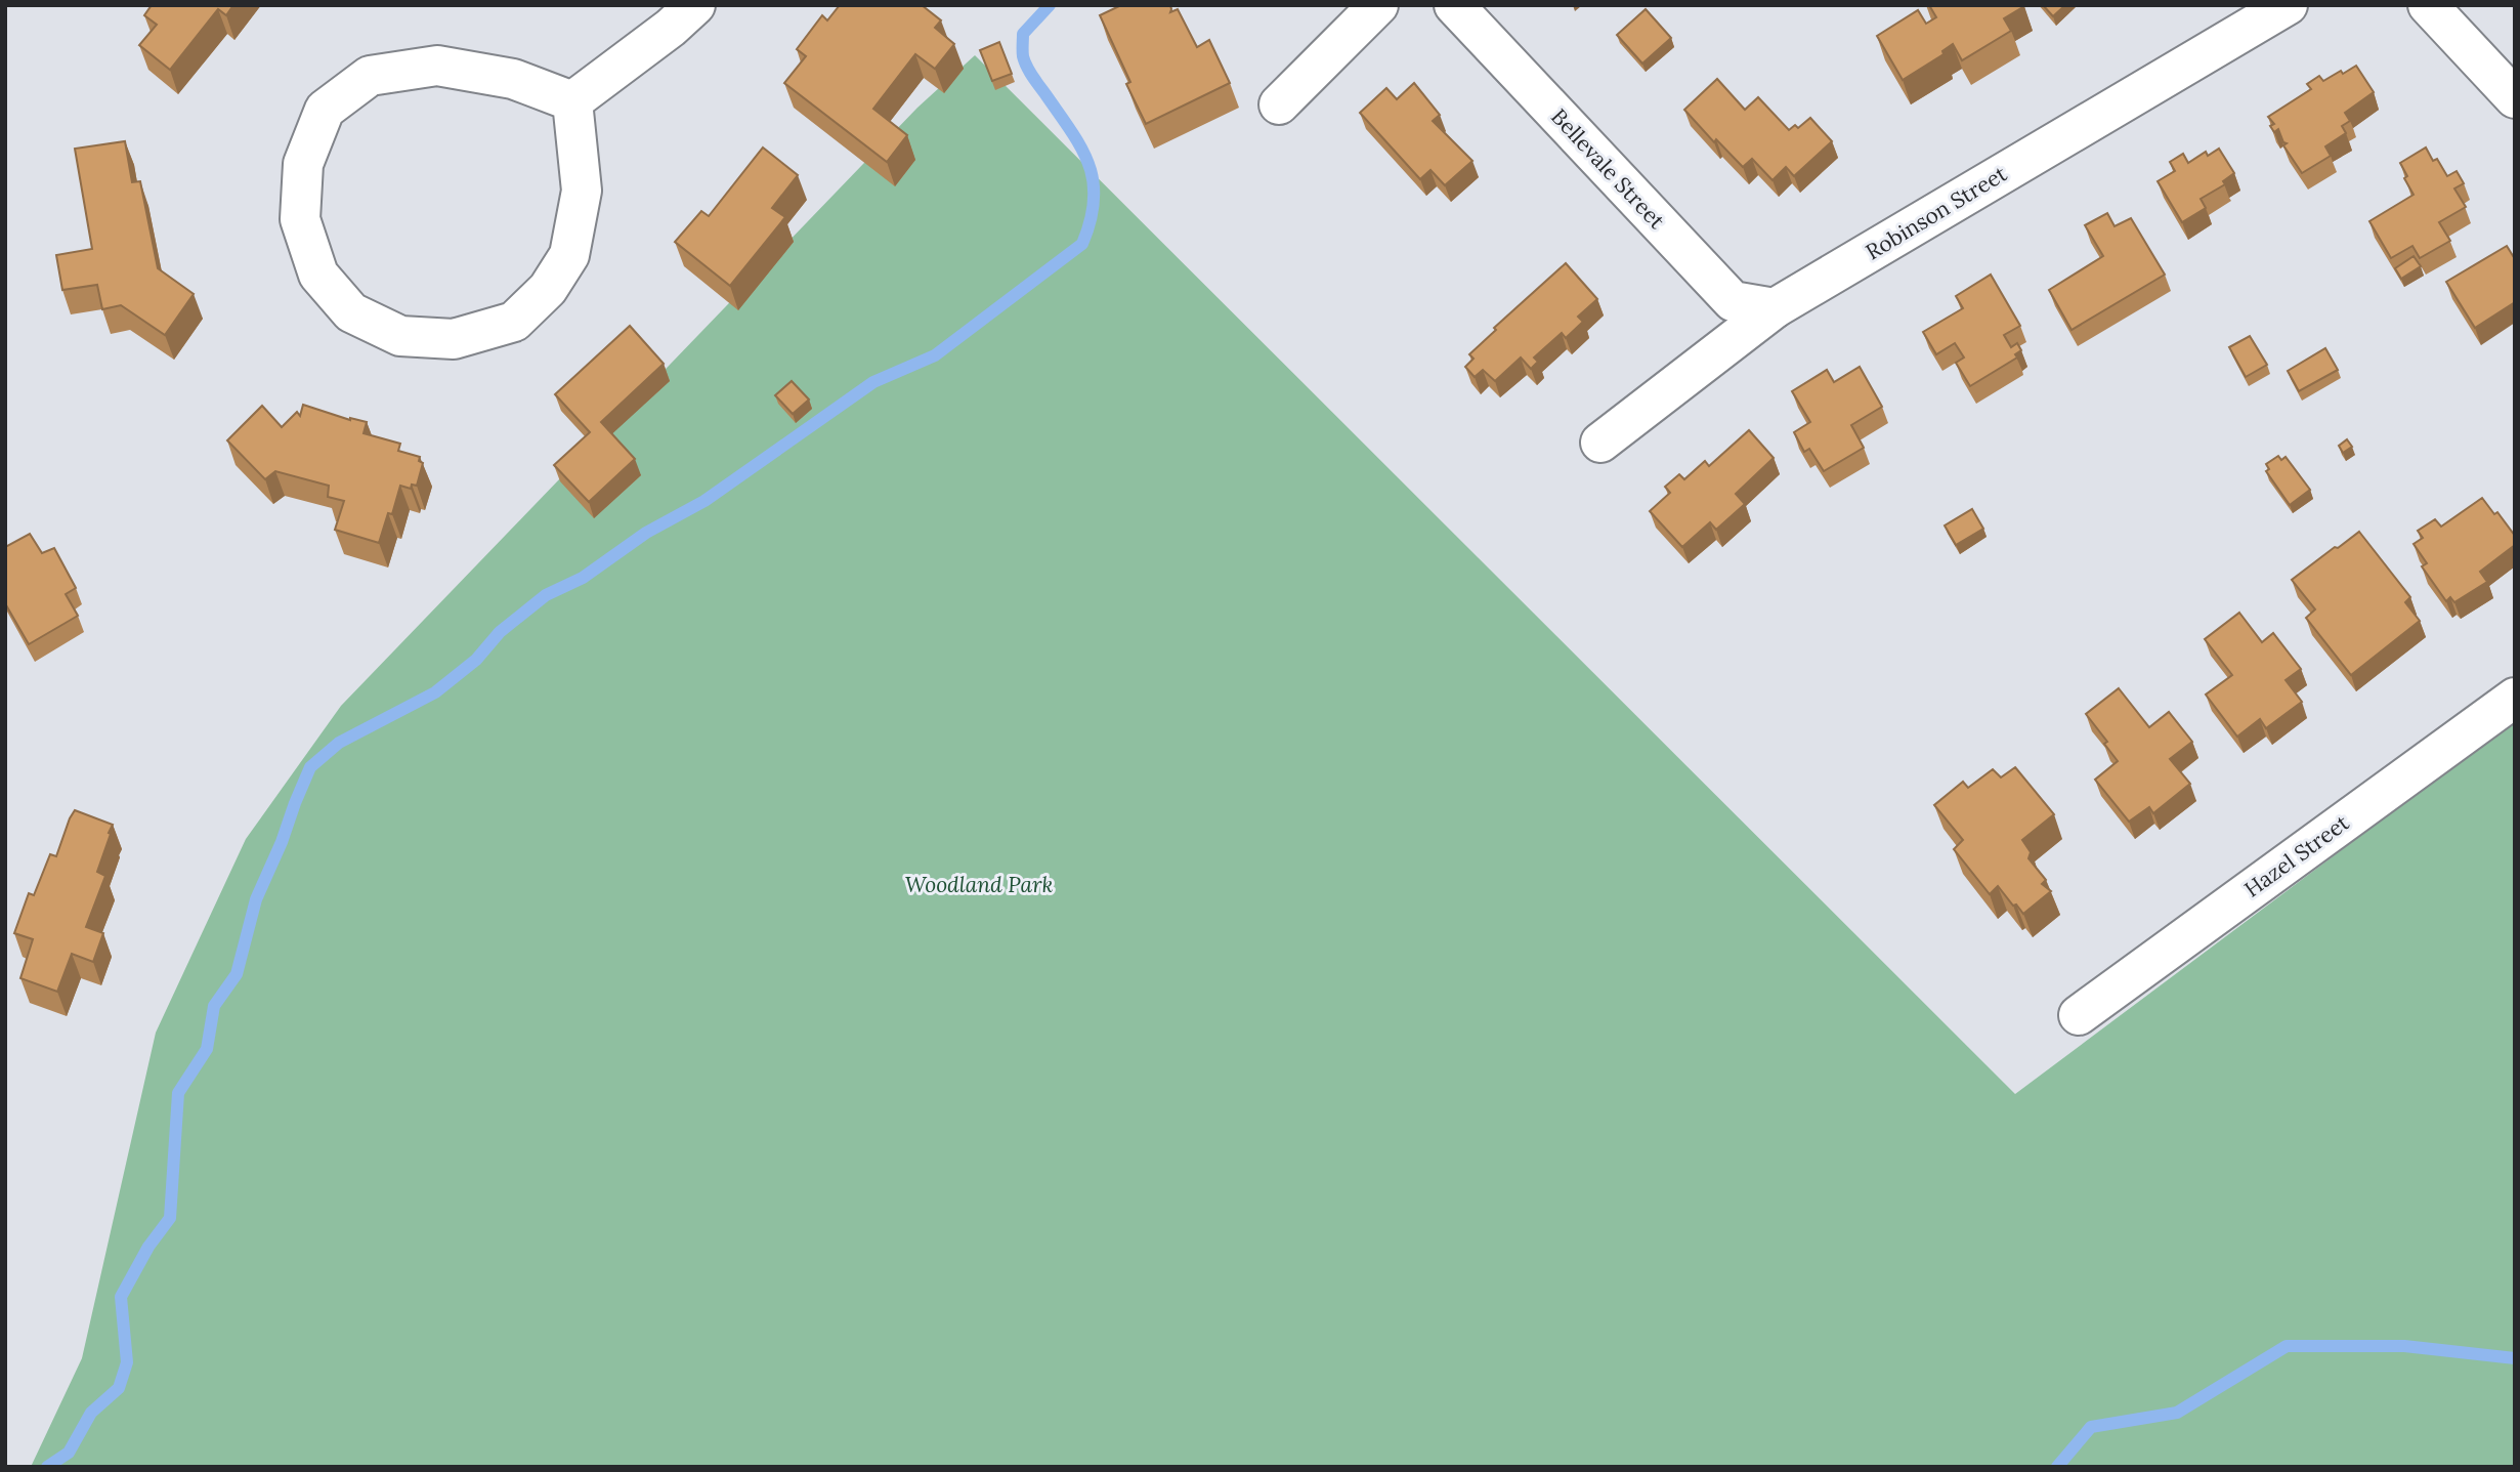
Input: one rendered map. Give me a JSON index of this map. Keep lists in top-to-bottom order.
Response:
{
  "streets": {
    "street": ["Bellevale Street", "Robinson Street", "Hazel Street"]
  },
  "crossings": [
    ["Bellevale Street", "Robinson Street"]
  ],
  "parks": ["Woodland Park"]
}
